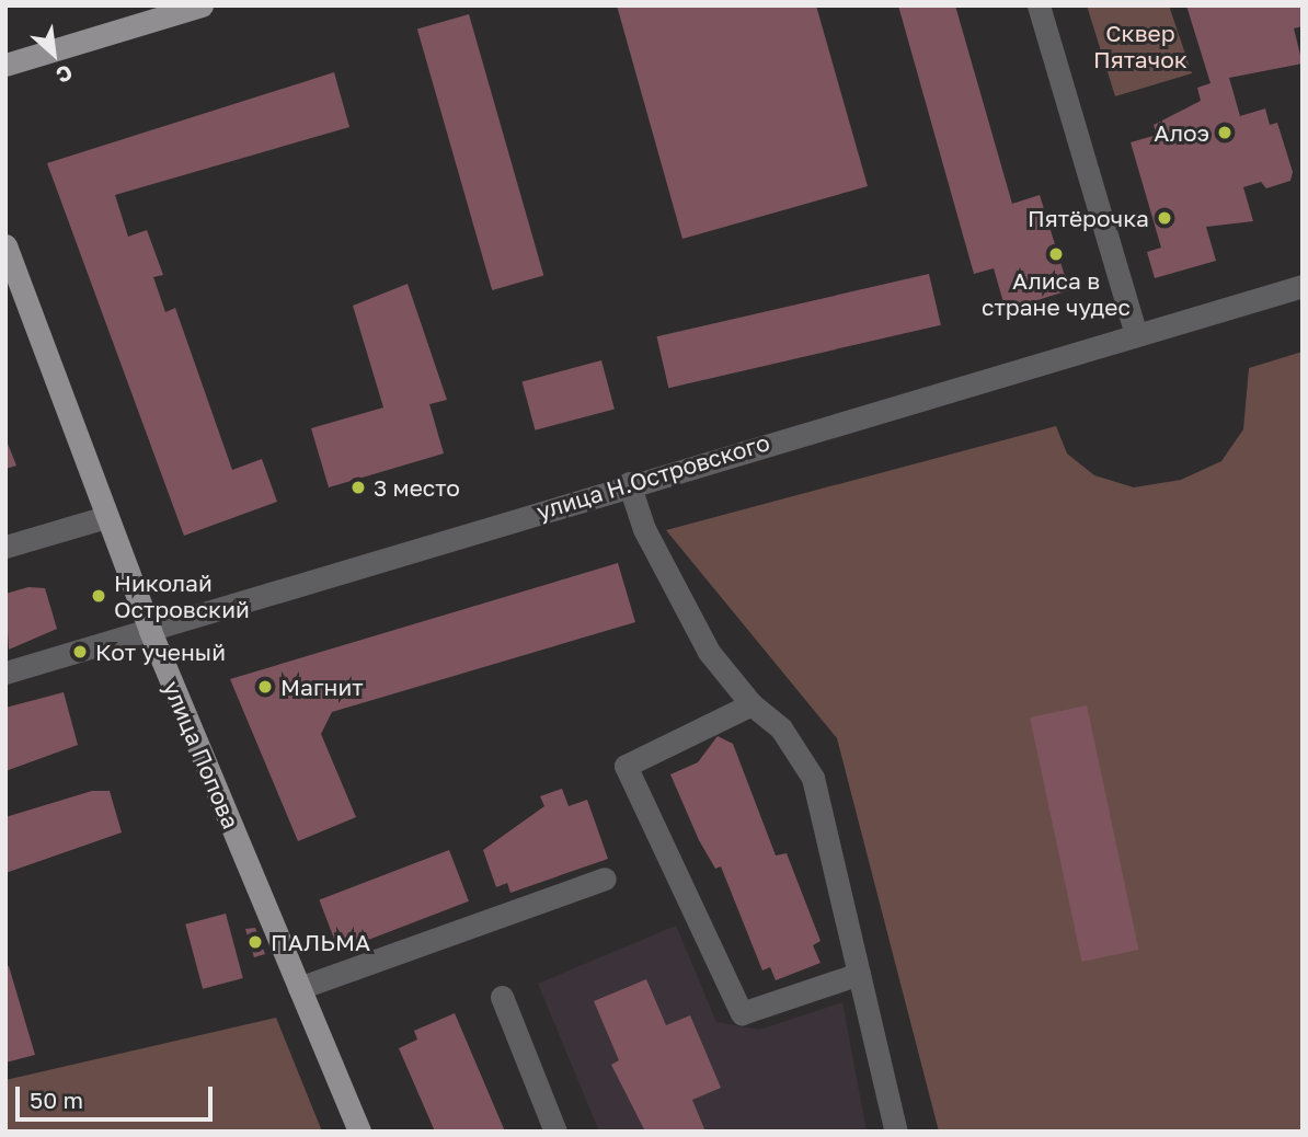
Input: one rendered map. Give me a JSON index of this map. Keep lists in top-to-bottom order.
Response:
{
  "streets": {
    "main road": ["улица Попова"],
    "street": ["улица Н.Островского"]
  },
  "crossings": [
    ["улица Н.Островского", "улица Попова"]
  ],
  "parks": ["Сквер Пятачок"],
  "places": [
    "Алоэ",
    "Пятёрочка",
    "Алиса в стране чудес",
    "3 место",
    "Николай Островский",
    "Кот ученый",
    "Магнит",
    "ПАЛЬМА"
  ],
  "scale_bar": "50 m",
  "north": "bottom right"
}
